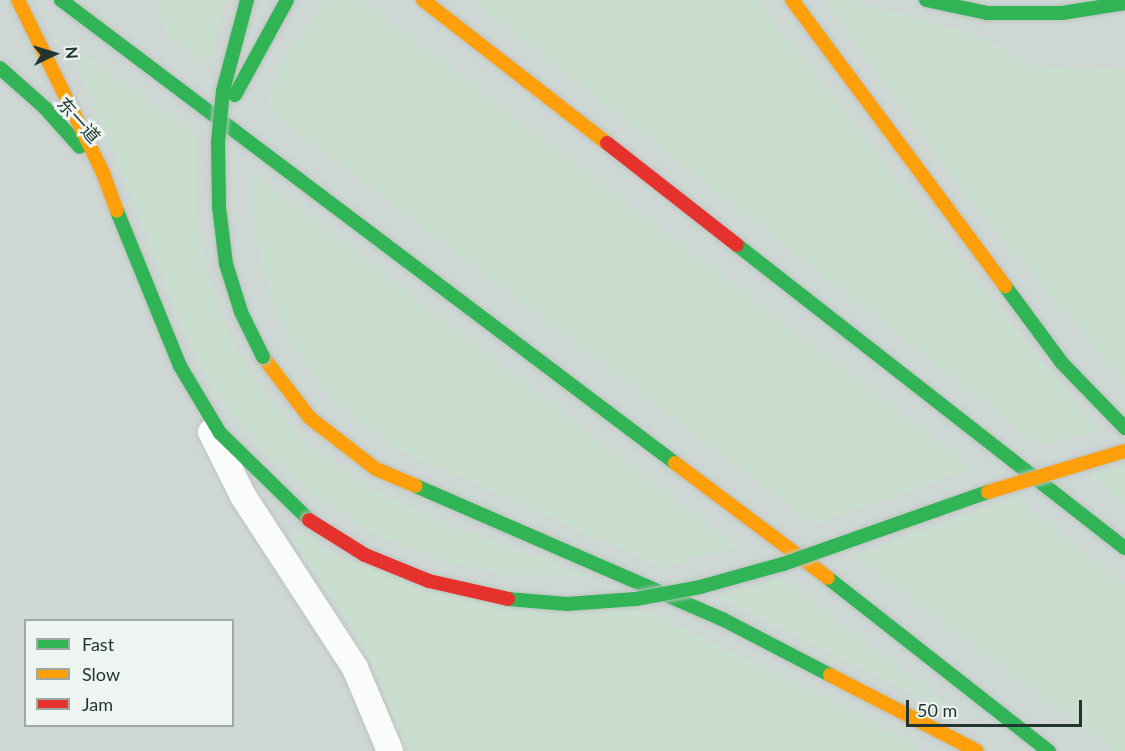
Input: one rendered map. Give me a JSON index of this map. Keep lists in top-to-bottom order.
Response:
{
  "streets": {
    "main road": ["东一道"]
  },
  "legend": ["Fast", "Slow", "Jam"],
  "scale_bar": "50 m",
  "north": "right"
}
